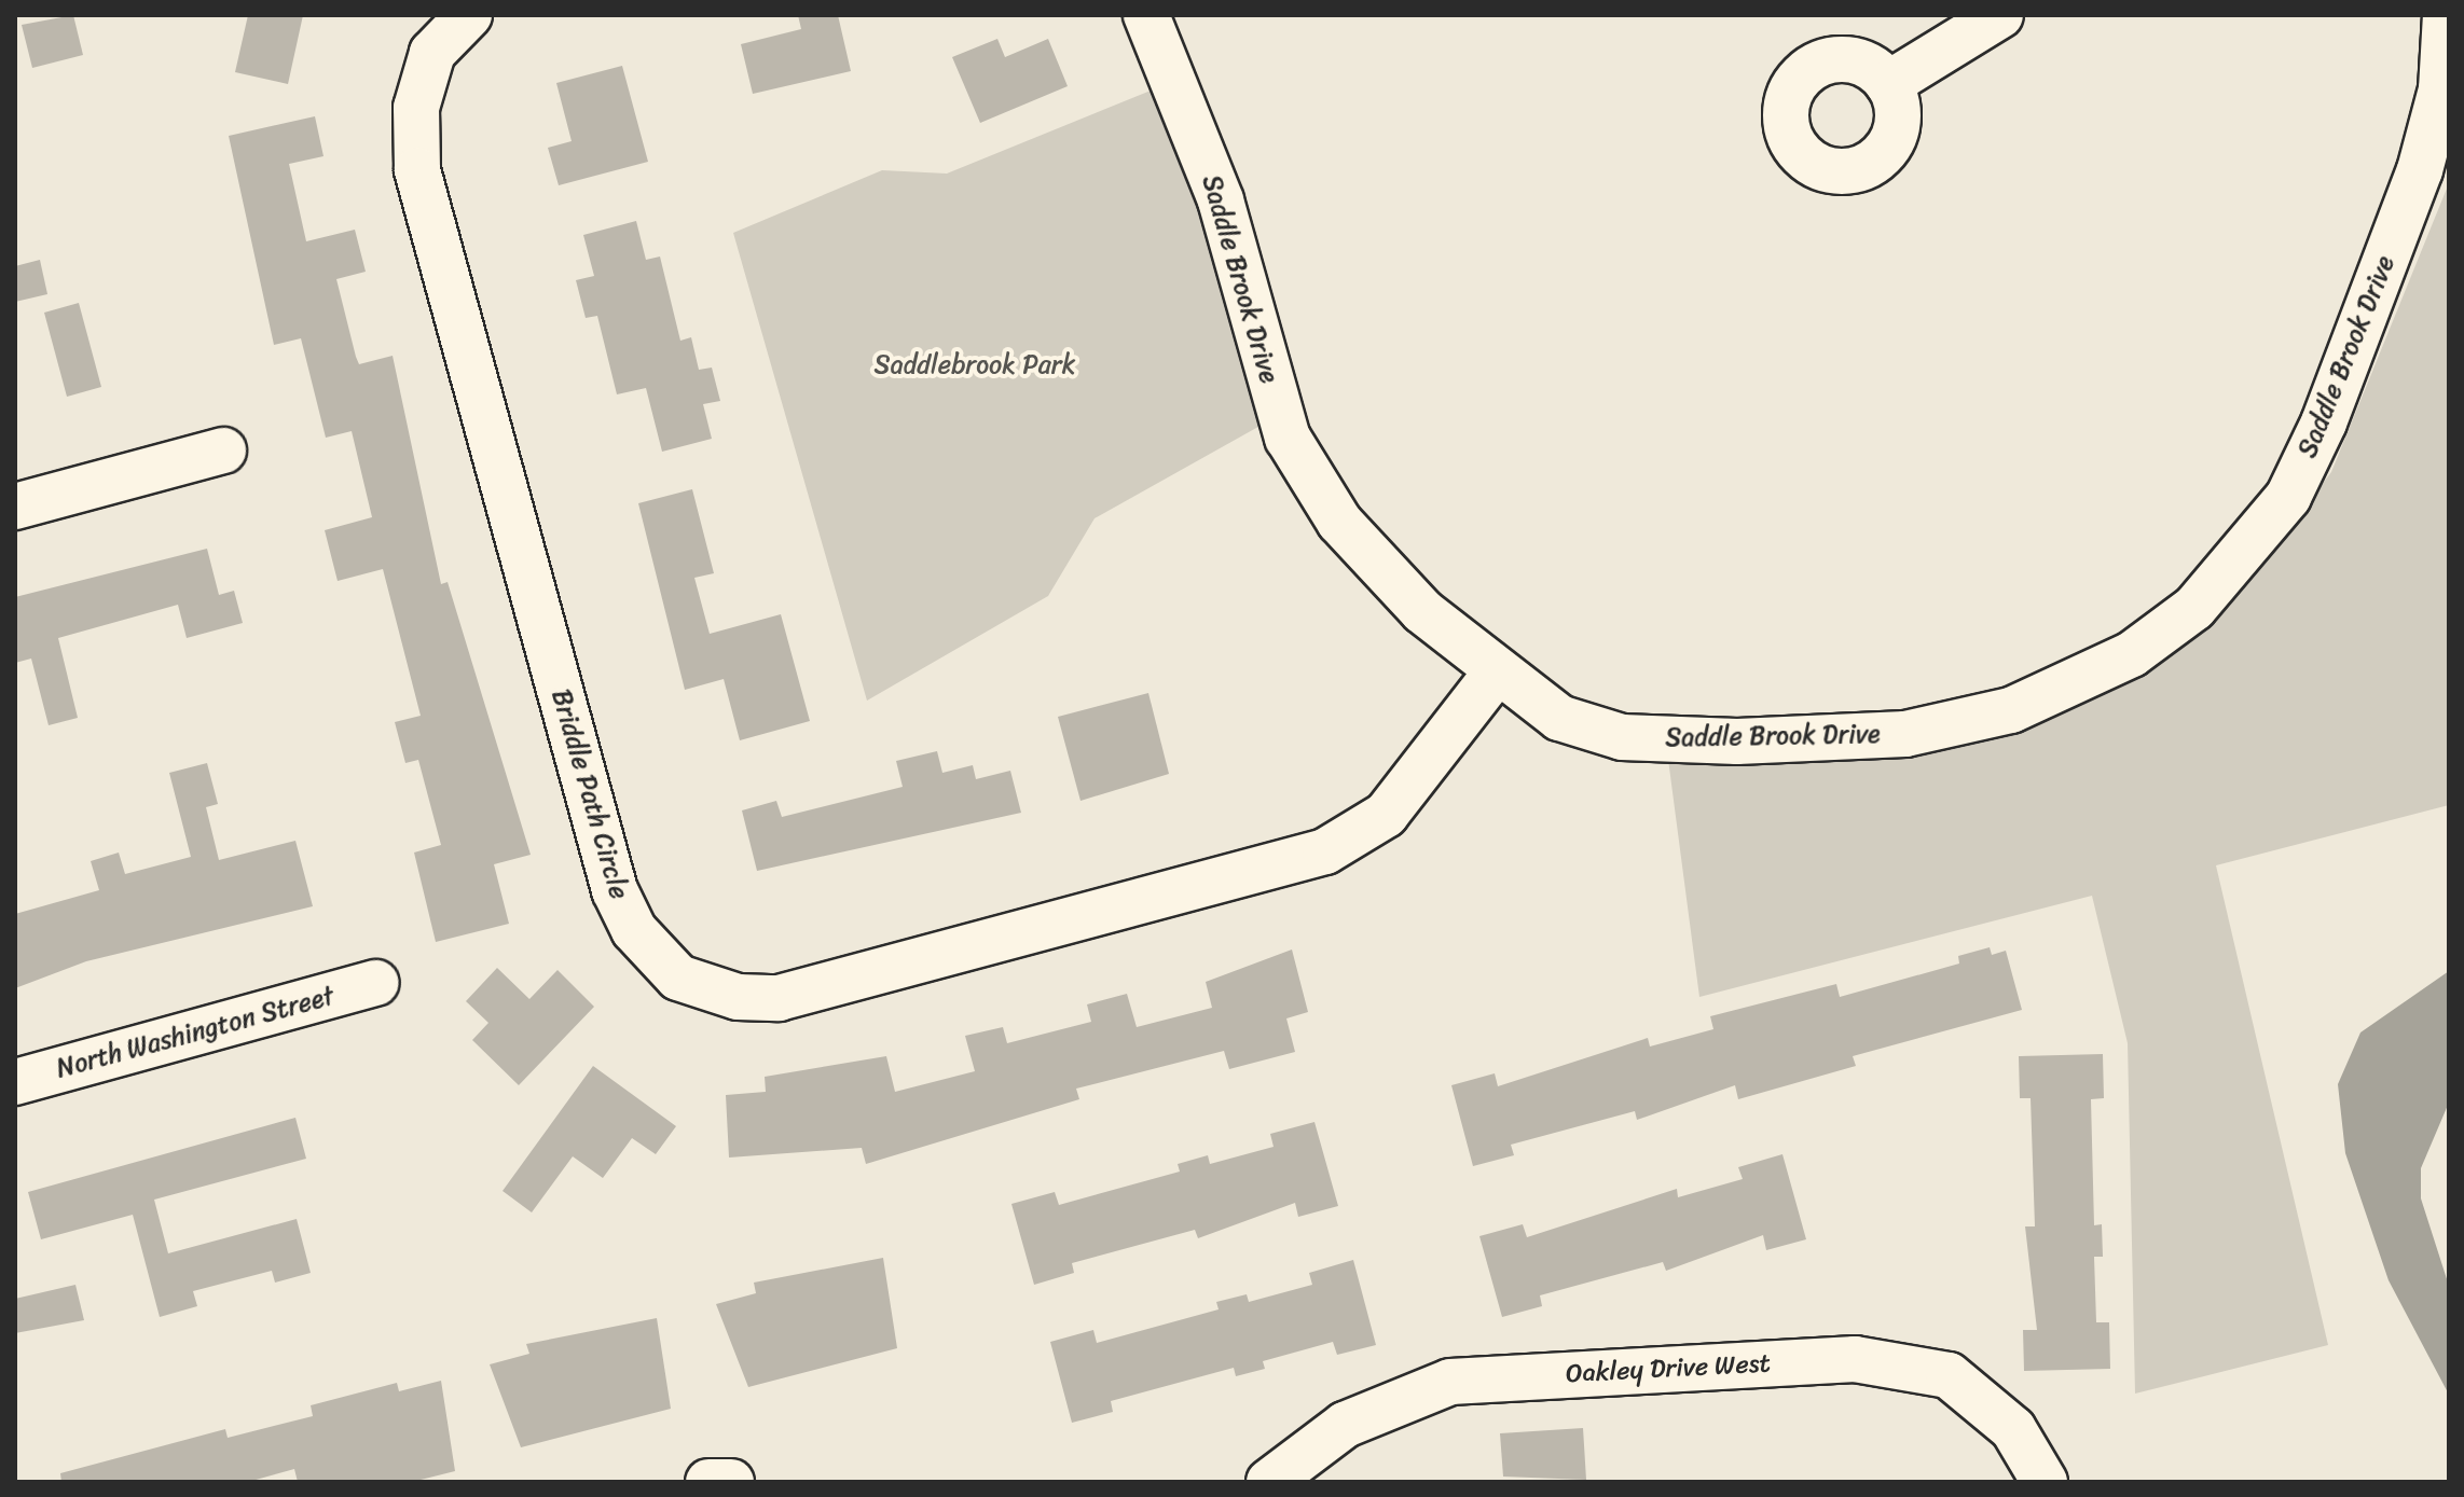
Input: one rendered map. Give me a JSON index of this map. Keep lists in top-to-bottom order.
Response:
{
  "streets": {
    "street": [
      "Saddle Brook Drive",
      "Briddle Path Circle",
      "North Washington Street",
      "Oakley Drive West"
    ]
  },
  "crossings": [
    ["Saddle Brook Drive", "Briddle Path Circle"]
  ],
  "parks": ["Saddlebrook Park"]
}
